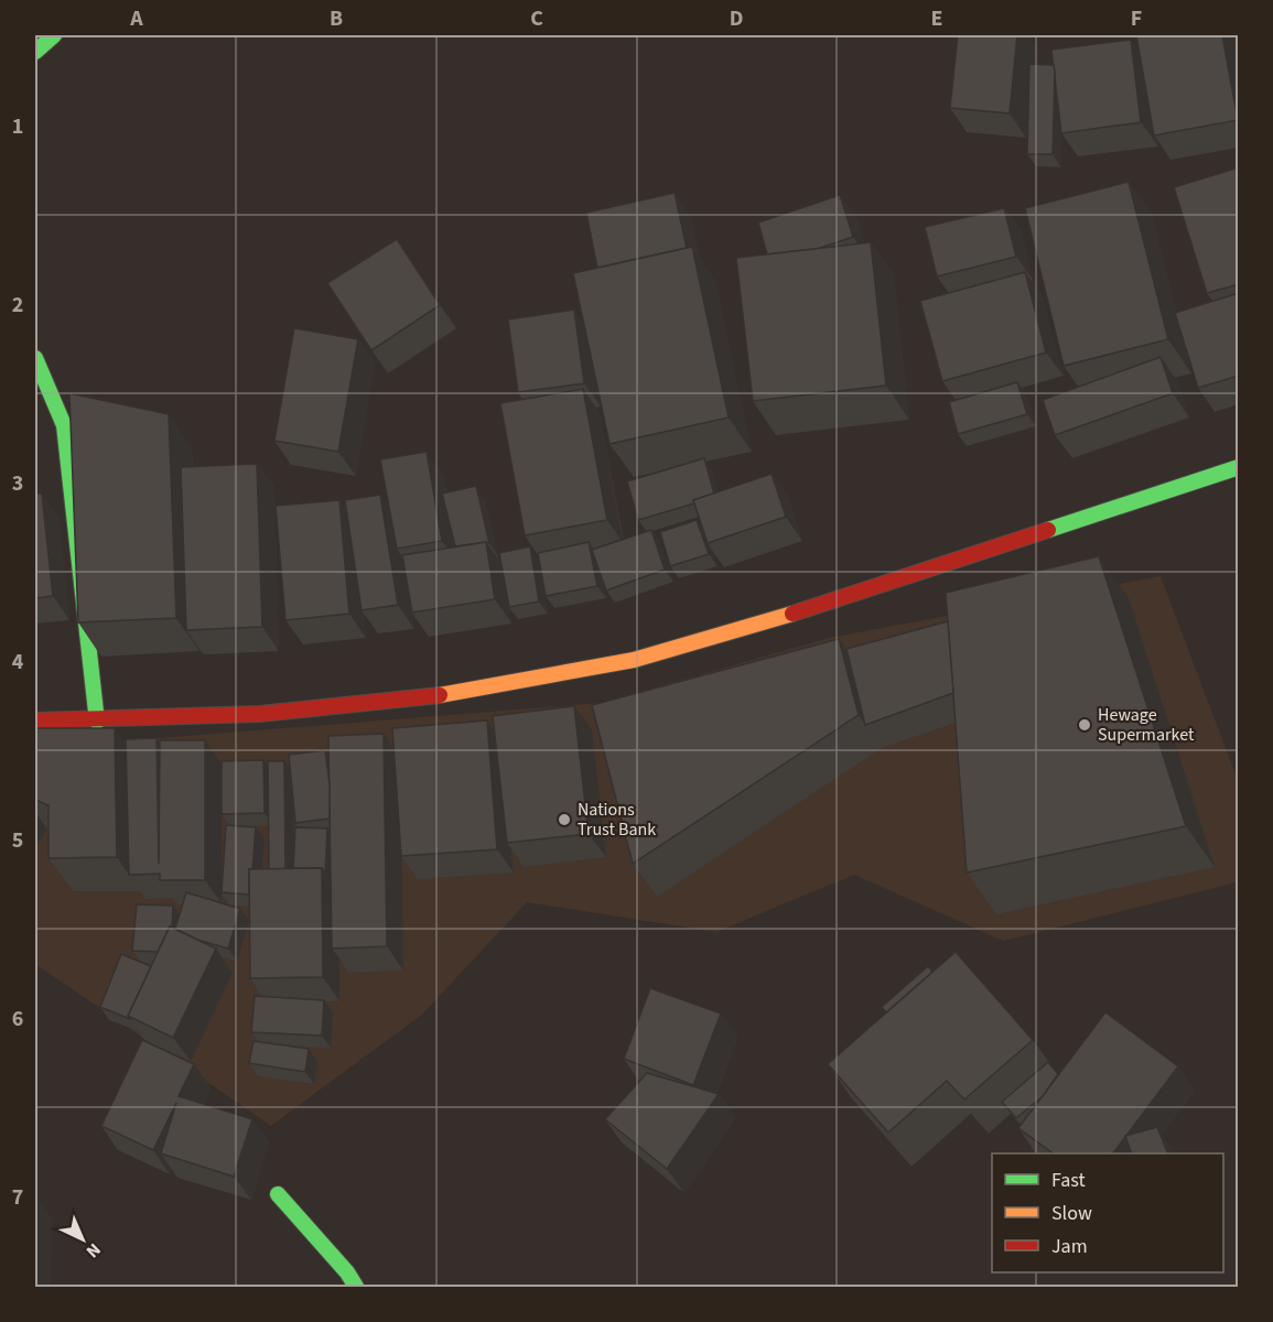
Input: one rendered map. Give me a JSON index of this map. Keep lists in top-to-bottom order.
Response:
{
  "places": ["Hewage Supermarket", "Nations Trust Bank"],
  "legend": ["Fast", "Slow", "Jam"],
  "north": "bottom right",
  "grid": {
    "columns": [
      "A",
      "B",
      "C",
      "D",
      "E",
      "F"
    ],
    "rows": [
      "1",
      "2",
      "3",
      "4",
      "5",
      "6",
      "7"
    ]
  }
}
